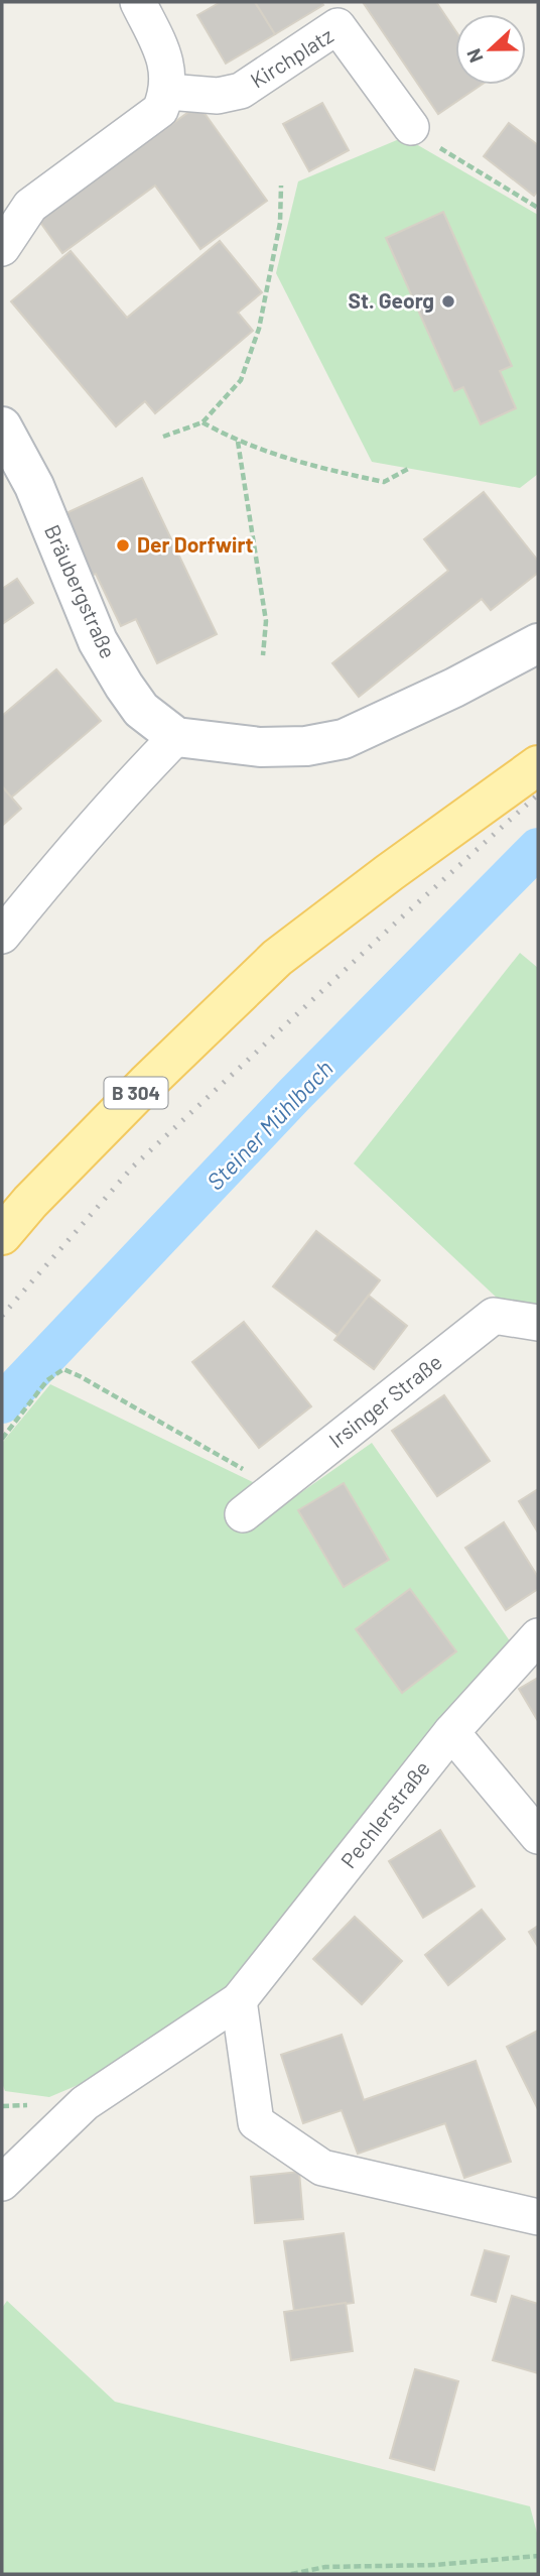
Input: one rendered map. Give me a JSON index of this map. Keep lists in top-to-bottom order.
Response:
{
  "streets": {
    "main road": ["B 304"],
    "street": [
      "Kirchplatz",
      "Bräubergstraße",
      "Irsinger Straße",
      "Pechlerstraße"
    ]
  },
  "water": ["Steiner Mühlbach"],
  "places": ["St. Georg", "Der Dorfwirt"],
  "north": "left"
}
